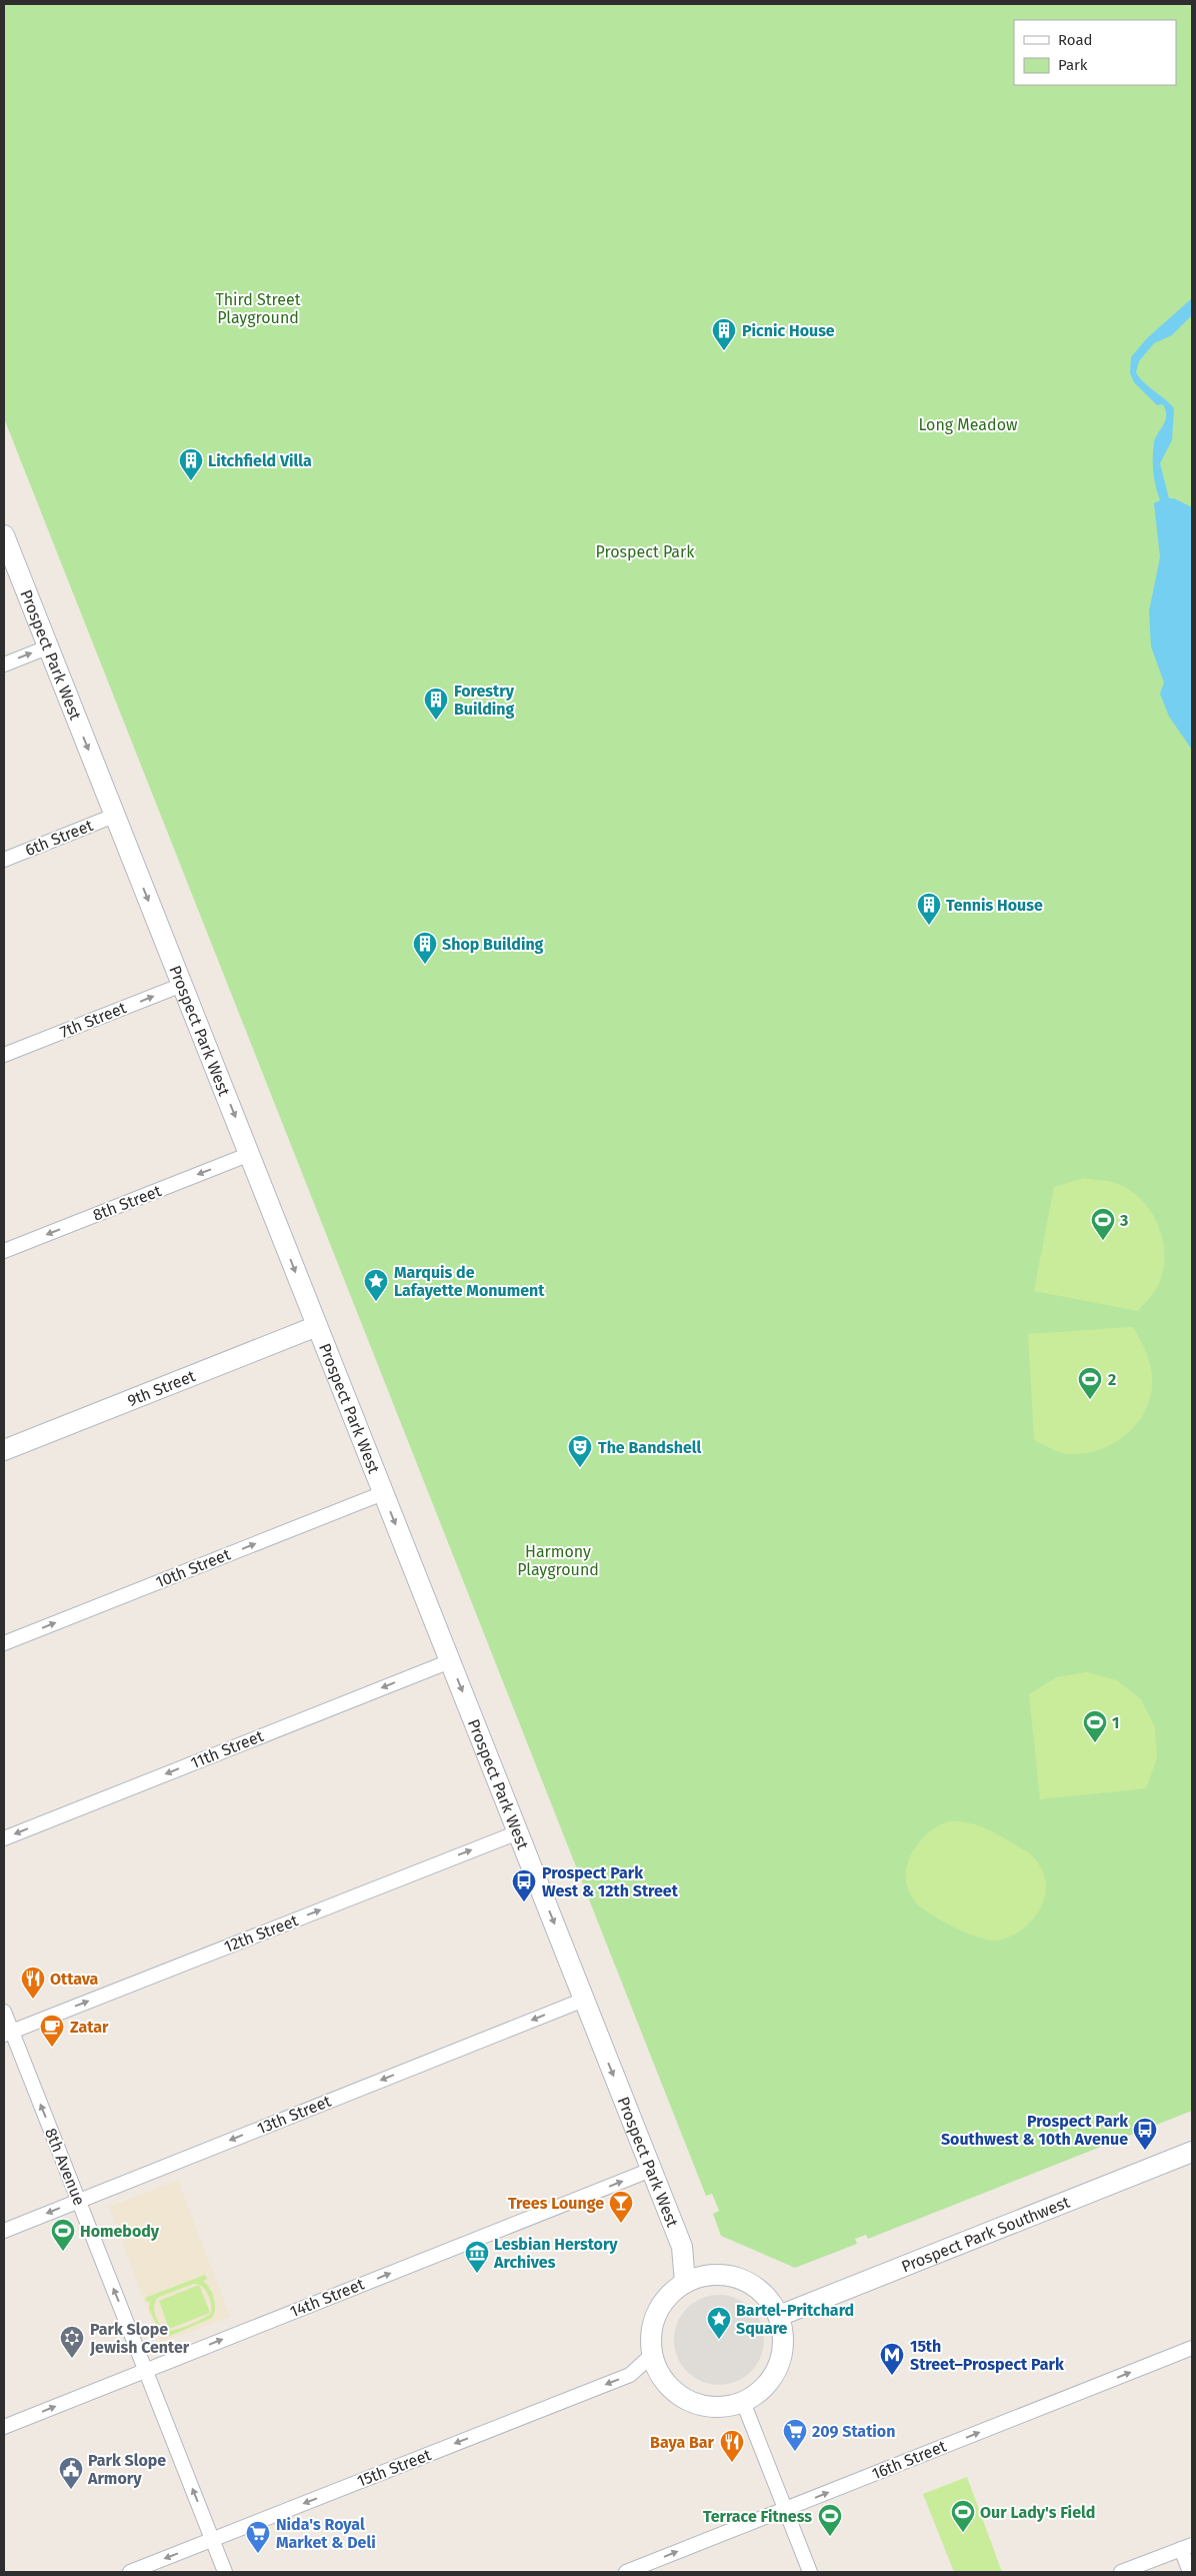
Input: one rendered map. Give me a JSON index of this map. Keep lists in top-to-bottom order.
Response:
{
  "streets": {
    "street": [
      "Prospect Park West",
      "6th Street",
      "7th Street",
      "8th Street",
      "9th Street",
      "10th Street",
      "11th Street",
      "12th Street",
      "13th Street",
      "8th Avenue",
      "Prospect Park Southwest",
      "14th Street",
      "16th Street",
      "15th Street"
    ]
  },
  "crossings": [
    ["Prospect Park West", "6th Street"],
    ["Prospect Park West", "7th Street"],
    ["Prospect Park West", "8th Street"],
    ["Prospect Park West", "9th Street"],
    ["Prospect Park West", "10th Street"],
    ["Prospect Park West", "11th Street"],
    ["Prospect Park West", "12th Street"],
    ["Prospect Park West", "13th Street"],
    ["Prospect Park West", "Prospect Park Southwest"],
    ["Prospect Park West", "14th Street"],
    ["Prospect Park West", "15th Street"],
    ["12th Street", "8th Avenue"],
    ["13th Street", "8th Avenue"],
    ["8th Avenue", "14th Street"],
    ["8th Avenue", "15th Street"],
    ["Prospect Park Southwest", "15th Street"]
  ],
  "one_way": [
    "Prospect Park West",
    "7th Street",
    "8th Street",
    "10th Street",
    "11th Street",
    "12th Street",
    "13th Street",
    "8th Avenue",
    "14th Street",
    "16th Street",
    "15th Street"
  ],
  "parks": [
    "Third Street Playground",
    "Long Meadow",
    "Prospect Park",
    "Harmony Playground"
  ],
  "places": {
    "building": [
      "Picnic House",
      "Litchfield Villa",
      "Forestry Building",
      "Tennis House",
      "Shop Building"
    ],
    "sports": [
      "3",
      "2",
      "1",
      "Homebody",
      "Our Lady's Field",
      "Terrace Fitness"
    ],
    "place": ["Marquis de Lafayette Monument", "Bartel-Pritchard Square"],
    "theatre": ["The Bandshell"],
    "bus stop": ["Prospect Park West & 12th Street", "Prospect Park Southwest & 10th Avenue"],
    "restaurant": ["Ottava", "Baya Bar"],
    "cafe": ["Zatar"],
    "bar": ["Trees Lounge"],
    "museum": ["Lesbian Herstory Archives"],
    "synagogue": ["Park Slope Jewish Center"],
    "metro station": ["15th Street–Prospect Park"],
    "supermarket": ["209 Station", "Nida's Royal Market & Deli"],
    "public building": ["Park Slope Armory"]
  },
  "legend": ["Road", "Park"]
}
